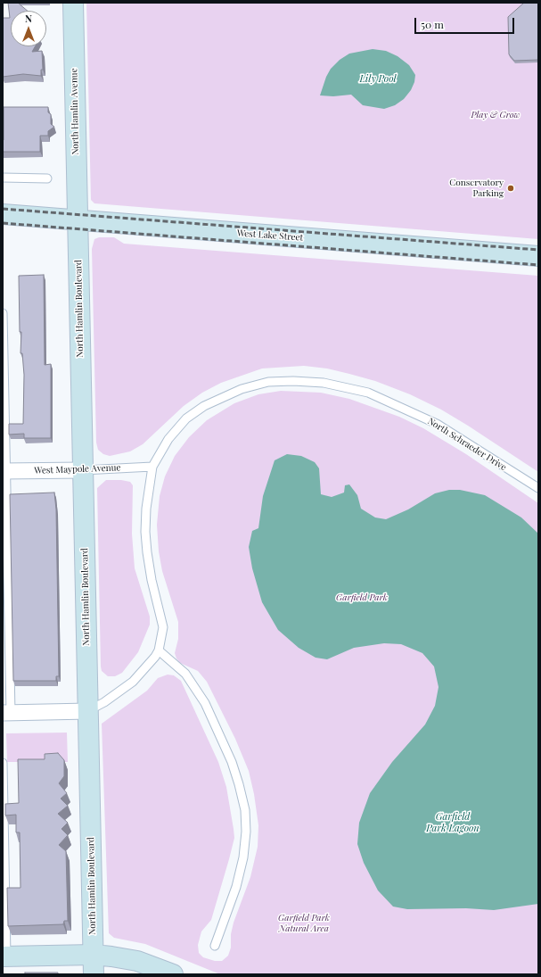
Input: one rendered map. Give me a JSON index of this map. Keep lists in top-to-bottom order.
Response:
{
  "streets": {
    "street": [
      "North Hamlin Avenue",
      "West Lake Street",
      "North Hamlin Boulevard",
      "West Maypole Avenue"
    ],
    "lane": ["North Schraeder Drive"]
  },
  "crossings": [
    ["North Hamlin Avenue", "West Lake Street"],
    ["North Hamlin Avenue", "North Hamlin Boulevard"],
    ["West Lake Street", "North Hamlin Boulevard"],
    ["North Hamlin Boulevard", "West Maypole Avenue"],
    ["North Schraeder Drive", "West Maypole Avenue"]
  ],
  "water": ["Lily Pool", "Garfield Park Lagoon"],
  "parks": ["Play & Grow", "Garfield Park", "Garfield Park Natural Area"],
  "places": ["Conservatory Parking"],
  "scale_bar": "50 m",
  "north": "top"
}
